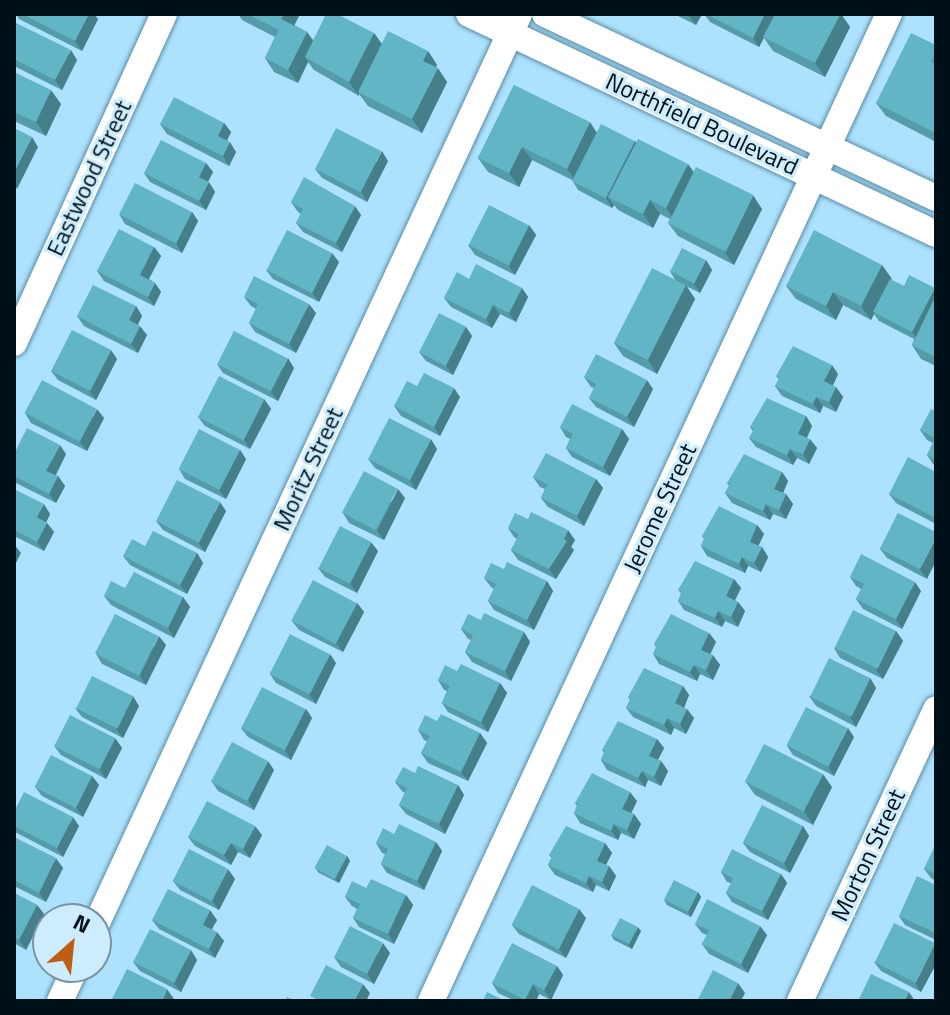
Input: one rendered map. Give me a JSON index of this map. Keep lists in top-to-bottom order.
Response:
{
  "streets": {
    "street": [
      "Northfield Boulevard",
      "Eastwood Street",
      "Moritz Street",
      "Jerome Street",
      "Morton Street"
    ]
  },
  "crossings": [
    ["Northfield Boulevard", "Moritz Street"],
    ["Northfield Boulevard", "Jerome Street"]
  ],
  "north": "top right"
}
